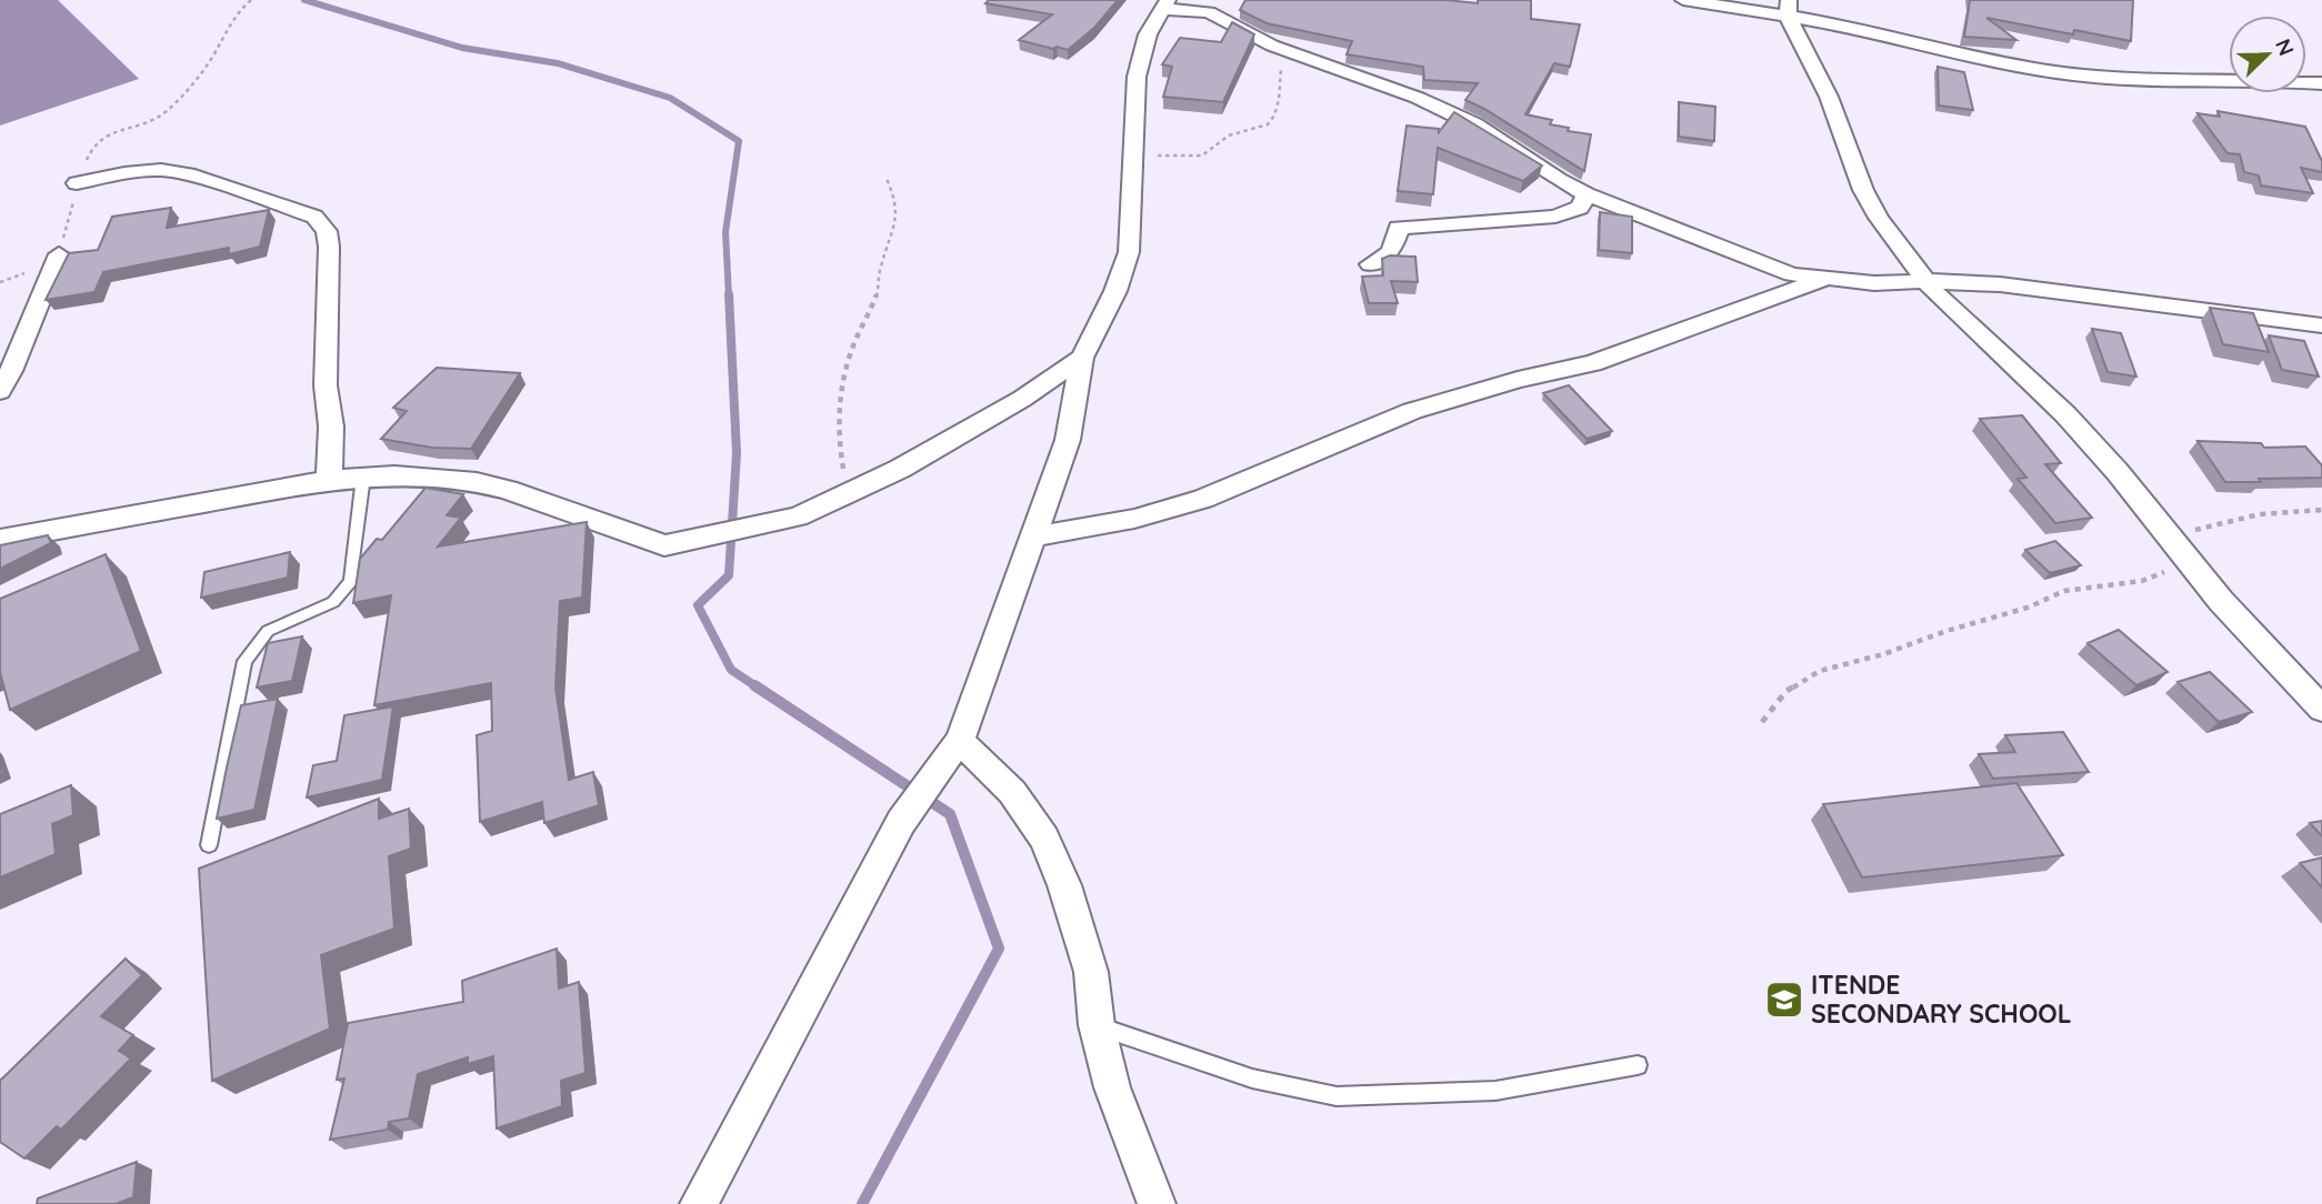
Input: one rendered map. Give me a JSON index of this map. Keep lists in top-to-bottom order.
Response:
{
  "places": {
    "school or university": ["ITENDE SECONDARY SCHOOL"]
  },
  "north": "top right"
}
